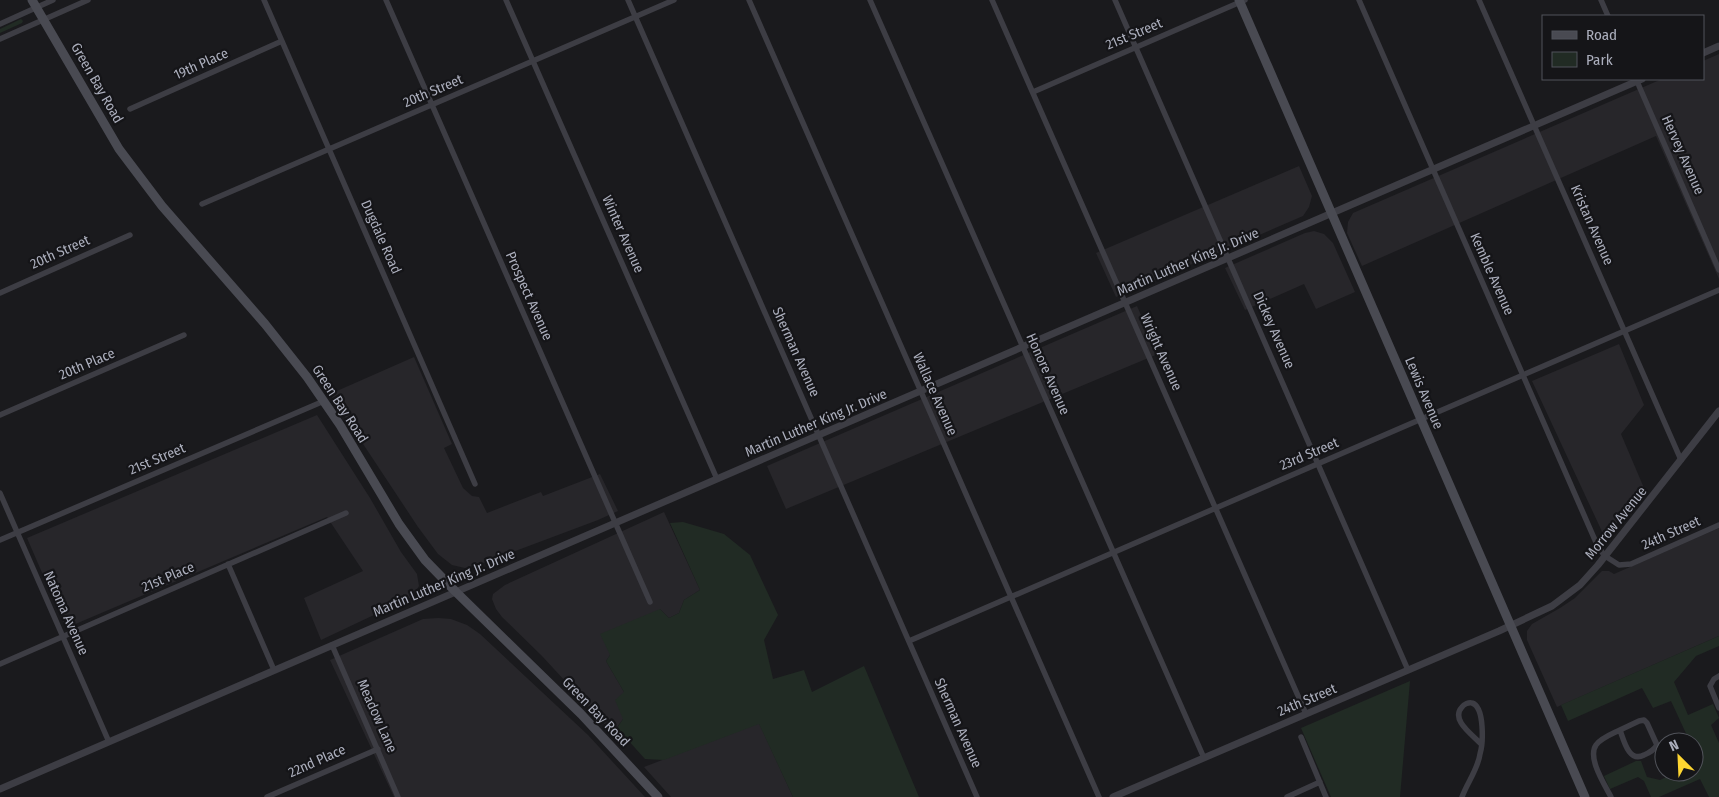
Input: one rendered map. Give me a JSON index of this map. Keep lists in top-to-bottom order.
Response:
{
  "streets": {
    "main road": ["Green Bay Road", "Lewis Avenue"],
    "street": [
      "21st Street",
      "19th Place",
      "20th Street",
      "Hervey Avenue",
      "Kristan Avenue",
      "Winter Avenue",
      "Dugdale Road",
      "Martin Luther King Jr. Drive",
      "Kemble Avenue",
      "Prospect Avenue",
      "Dickey Avenue",
      "Sherman Avenue",
      "Wright Avenue",
      "20th Place",
      "Honore Avenue",
      "Wallace Avenue",
      "23rd Street",
      "Morrow Avenue",
      "24th Street",
      "21st Place",
      "Natoma Avenue",
      "Meadow Lane",
      "22nd Place"
    ]
  },
  "crossings": [
    ["21st Street", "Green Bay Road"],
    ["21st Street", "Dickey Avenue"],
    ["21st Street", "Wright Avenue"],
    ["21st Street", "Lewis Avenue"],
    ["21st Street", "Natoma Avenue"],
    ["19th Place", "Dugdale Road"],
    ["Green Bay Road", "Martin Luther King Jr. Drive"],
    ["20th Street", "Winter Avenue"],
    ["20th Street", "Dugdale Road"],
    ["20th Street", "Prospect Avenue"],
    ["20th Street", "Sherman Avenue"],
    ["Hervey Avenue", "Martin Luther King Jr. Drive"],
    ["Kristan Avenue", "Martin Luther King Jr. Drive"],
    ["Kristan Avenue", "23rd Street"],
    ["Kristan Avenue", "Morrow Avenue"],
    ["Winter Avenue", "Martin Luther King Jr. Drive"],
    ["Martin Luther King Jr. Drive", "Kemble Avenue"],
    ["Martin Luther King Jr. Drive", "Prospect Avenue"],
    ["Martin Luther King Jr. Drive", "Dickey Avenue"],
    ["Martin Luther King Jr. Drive", "Sherman Avenue"],
    ["Martin Luther King Jr. Drive", "Wright Avenue"],
    ["Martin Luther King Jr. Drive", "Honore Avenue"],
    ["Martin Luther King Jr. Drive", "Lewis Avenue"],
    ["Martin Luther King Jr. Drive", "Wallace Avenue"],
    ["Martin Luther King Jr. Drive", "Natoma Avenue"],
    ["Martin Luther King Jr. Drive", "Meadow Lane"],
    ["Kemble Avenue", "23rd Street"],
    ["Kemble Avenue", "Morrow Avenue"],
    ["Kemble Avenue", "24th Street"],
    ["Dickey Avenue", "23rd Street"],
    ["Dickey Avenue", "24th Street"],
    ["Sherman Avenue", "23rd Street"],
    ["Wright Avenue", "23rd Street"],
    ["Wright Avenue", "24th Street"],
    ["Honore Avenue", "23rd Street"],
    ["Honore Avenue", "24th Street"],
    ["Lewis Avenue", "23rd Street"],
    ["Lewis Avenue", "Morrow Avenue"],
    ["Lewis Avenue", "24th Street"],
    ["Wallace Avenue", "23rd Street"],
    ["Morrow Avenue", "24th Street"],
    ["21st Place", "Natoma Avenue"],
    ["Meadow Lane", "22nd Place"]
  ],
  "legend": ["Road", "Park"],
  "north": "top left"
}
